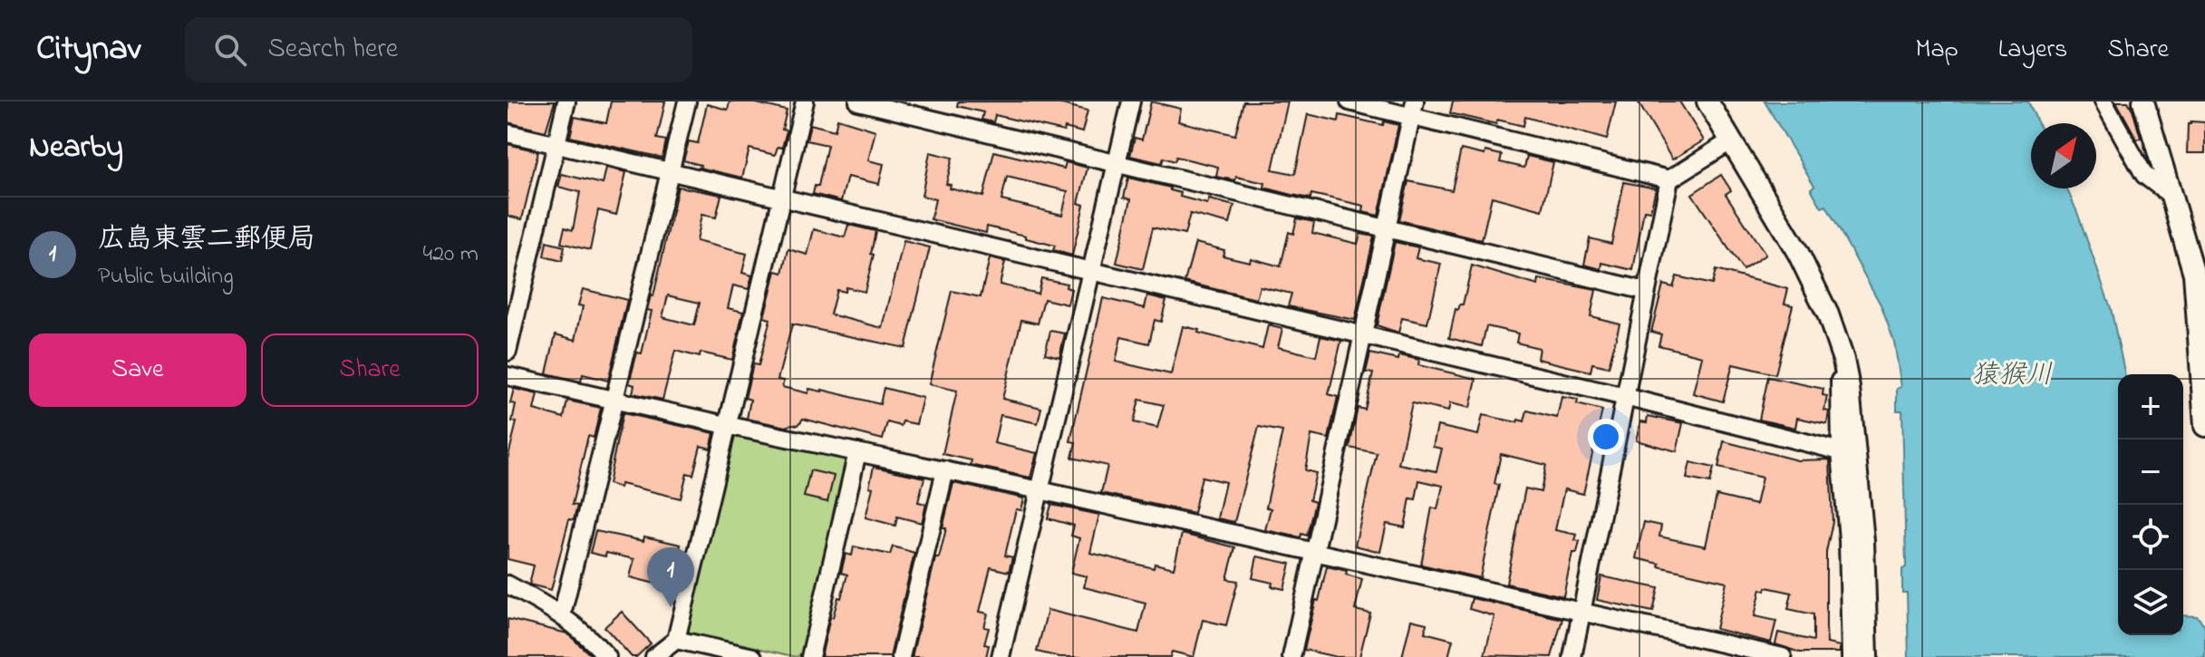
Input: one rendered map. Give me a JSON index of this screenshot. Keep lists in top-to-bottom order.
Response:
{
  "water": ["猿猴川"],
  "north": "top right",
  "page": {
    "header": "Citynav",
    "search": "Search here",
    "nav": ["Map", "Layers", "Share"],
    "heading": "Nearby",
    "list": [
      {
        "mark": "1",
        "name": "広島東雲二郵便局",
        "note": "Public building",
        "value": "420 m"
      }
    ],
    "buttons": ["Save", "Share"],
    "map_buttons": ["+", "−"],
    "pins": "1"
  }
}
